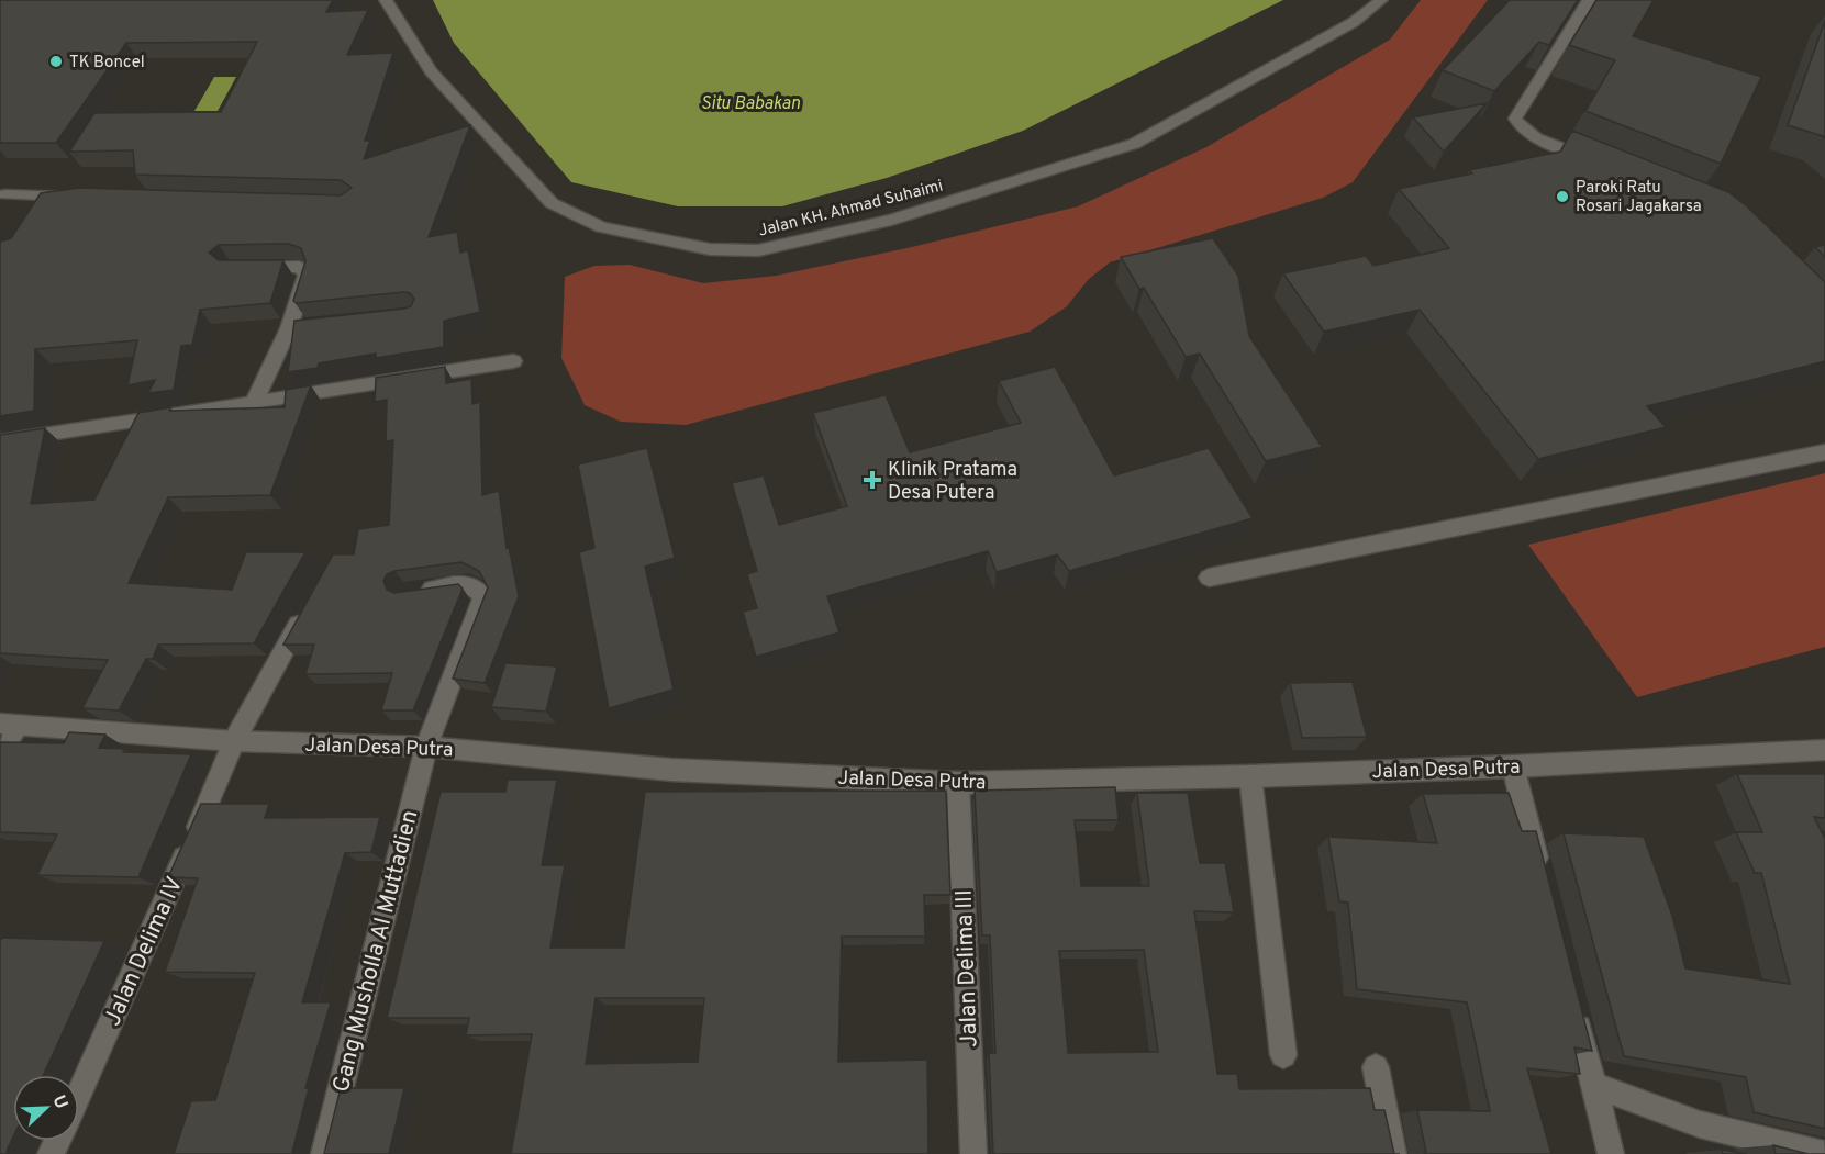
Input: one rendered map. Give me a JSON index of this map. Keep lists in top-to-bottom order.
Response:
{
  "streets": {
    "street": [
      "Jalan KH. Ahmad Suhaimi",
      "Jalan Desa Putra",
      "Jalan Delima IV",
      "Gang Musholla Al Muttadien",
      "Jalan Delima III"
    ]
  },
  "crossings": [
    ["Jalan Desa Putra", "Jalan Delima IV"],
    ["Jalan Desa Putra", "Gang Musholla Al Muttadien"],
    ["Jalan Desa Putra", "Jalan Delima III"]
  ],
  "water": ["Situ Babakan"],
  "places": {
    "other": ["TK Boncel", "Paroki Ratu Rosari Jagakarsa"],
    "health": ["Klinik Pratama Desa Putera"]
  },
  "north": "top right"
}
